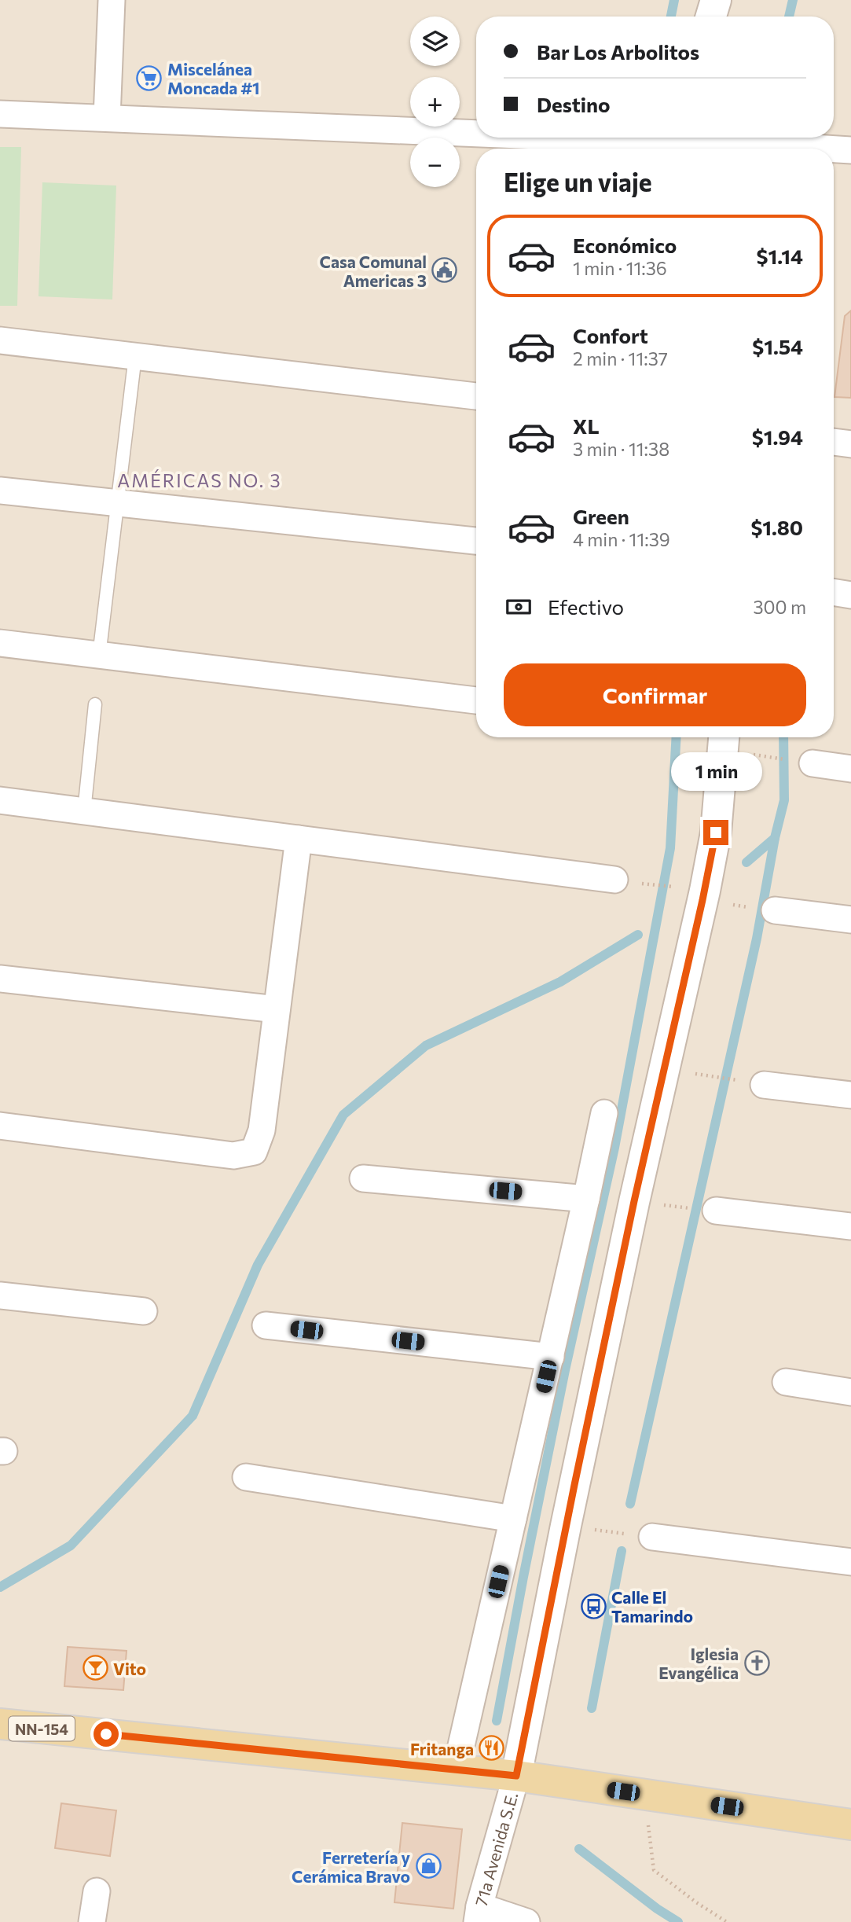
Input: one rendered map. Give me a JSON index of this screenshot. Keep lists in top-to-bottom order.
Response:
{
  "streets": {
    "main road": ["NN-154"],
    "street": ["71a Avenida S.E."]
  },
  "crossings": [
    ["NN-154", "71a Avenida S.E."]
  ],
  "districts": ["AMÉRICAS NO. 3"],
  "places": {
    "supermarket": ["Miscelánea Moncada #1"],
    "public building": ["Casa Comunal Americas 3"],
    "bus stop": ["Calle El Tamarindo"],
    "church": ["Iglesia Evangélica"],
    "bar": ["Vito"],
    "restaurant": ["Fritanga"],
    "shop": ["Ferretería y Cerámica Bravo"]
  },
  "page": {
    "map_buttons": ["+", "−"],
    "banner": ["Bar Los Arbolitos", "Destino"],
    "heading": "Elige un viaje",
    "list": [
      {
        "name": "Económico",
        "note": "1 min · 11:36",
        "value": "$1.14"
      },
      {
        "name": "Confort",
        "note": "2 min · 11:37",
        "value": "$1.54"
      },
      {
        "name": "XL",
        "note": "3 min · 11:38",
        "value": "$1.94"
      },
      {
        "name": "Green",
        "note": "4 min · 11:39",
        "value": "$1.80"
      }
    ],
    "pay": ["Efectivo", "300 m"],
    "buttons": "Confirmar",
    "bubble": "1 min"
  }
}
